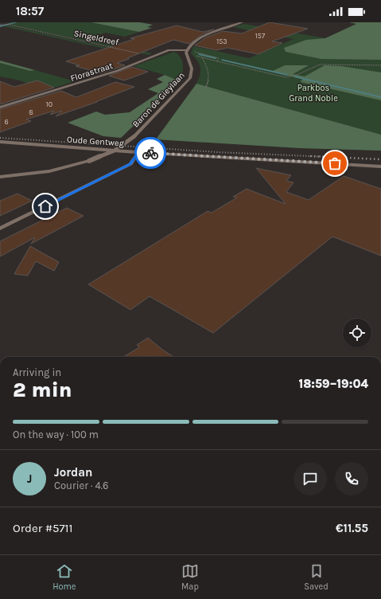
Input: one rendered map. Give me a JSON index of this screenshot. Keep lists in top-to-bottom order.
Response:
{
  "streets": {
    "street": ["Florastraat", "Baron de Gieylaan", "Oude Gentweg"],
    "path": ["Singeldreef"]
  },
  "crossings": [
    ["Singeldreef", "Florastraat"],
    ["Florastraat", "Baron de Gieylaan"]
  ],
  "parks": ["Parkbos Grand Noble"],
  "house_numbers": [
    "157",
    "153",
    "10",
    "8",
    "6"
  ],
  "page": {
    "status": "18:57",
    "heading": ["2 min", "Arriving in", "18:59–19:04"],
    "panel": [
      "Jordan",
      "Courier · 4.6",
      "Order #5711",
      "€11.55"
    ],
    "bar": "On the way · 100 m",
    "round": "J",
    "tabs": ["Home", "Map", "Saved"]
  }
}
